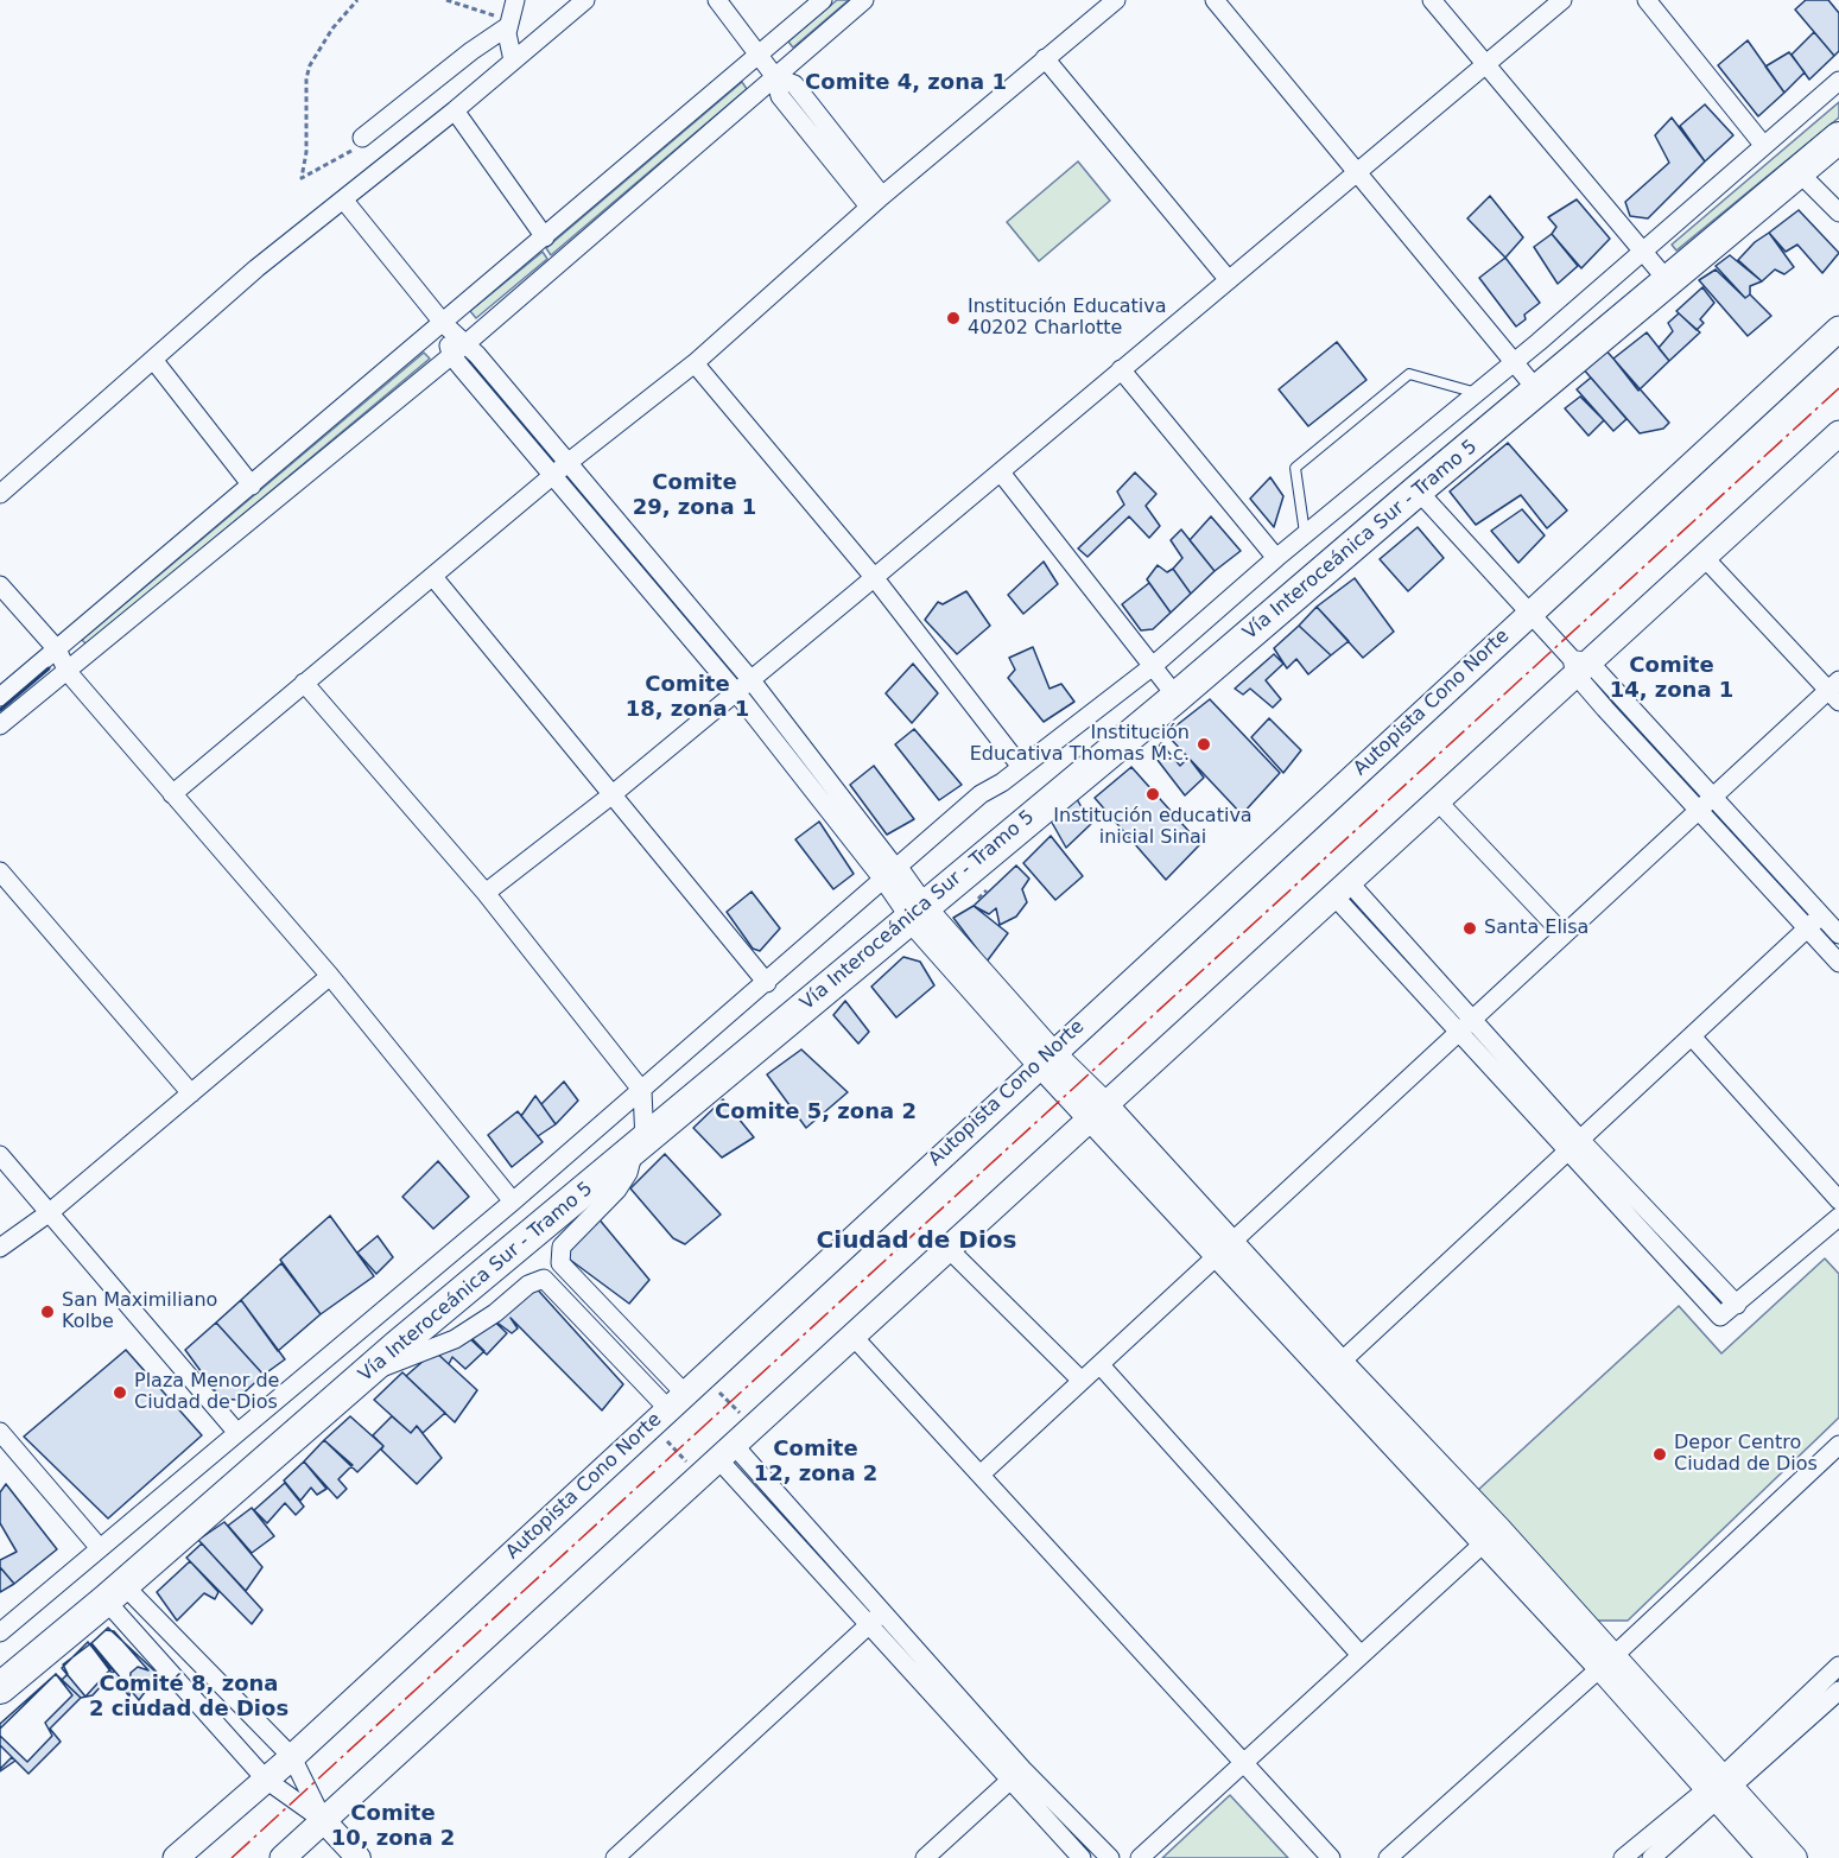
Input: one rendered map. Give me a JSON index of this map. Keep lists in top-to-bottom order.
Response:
{
  "streets": {
    "highway": ["Vía Interoceánica Sur - Tramo 5"],
    "main road": ["Autopista Cono Norte"]
  },
  "districts": [
    "Comite 4, zona 1",
    "Comite 29, zona 1",
    "Comite 14, zona 1",
    "Comite 18, zona 1",
    "Comite 5, zona 2",
    "Ciudad de Dios",
    "Comite 12, zona 2",
    "Comité 8, zona 2 ciudad de Dios",
    "Comite 10, zona 2"
  ],
  "places": [
    "Institución Educativa 40202 Charlotte",
    "Institución Educativa Thomas M.c.",
    "Institución educativa inicial Sinai",
    "Santa Elisa",
    "San Maximiliano Kolbe",
    "Plaza Menor de Ciudad de Dios",
    "Depor Centro Ciudad de Dios"
  ]
}
